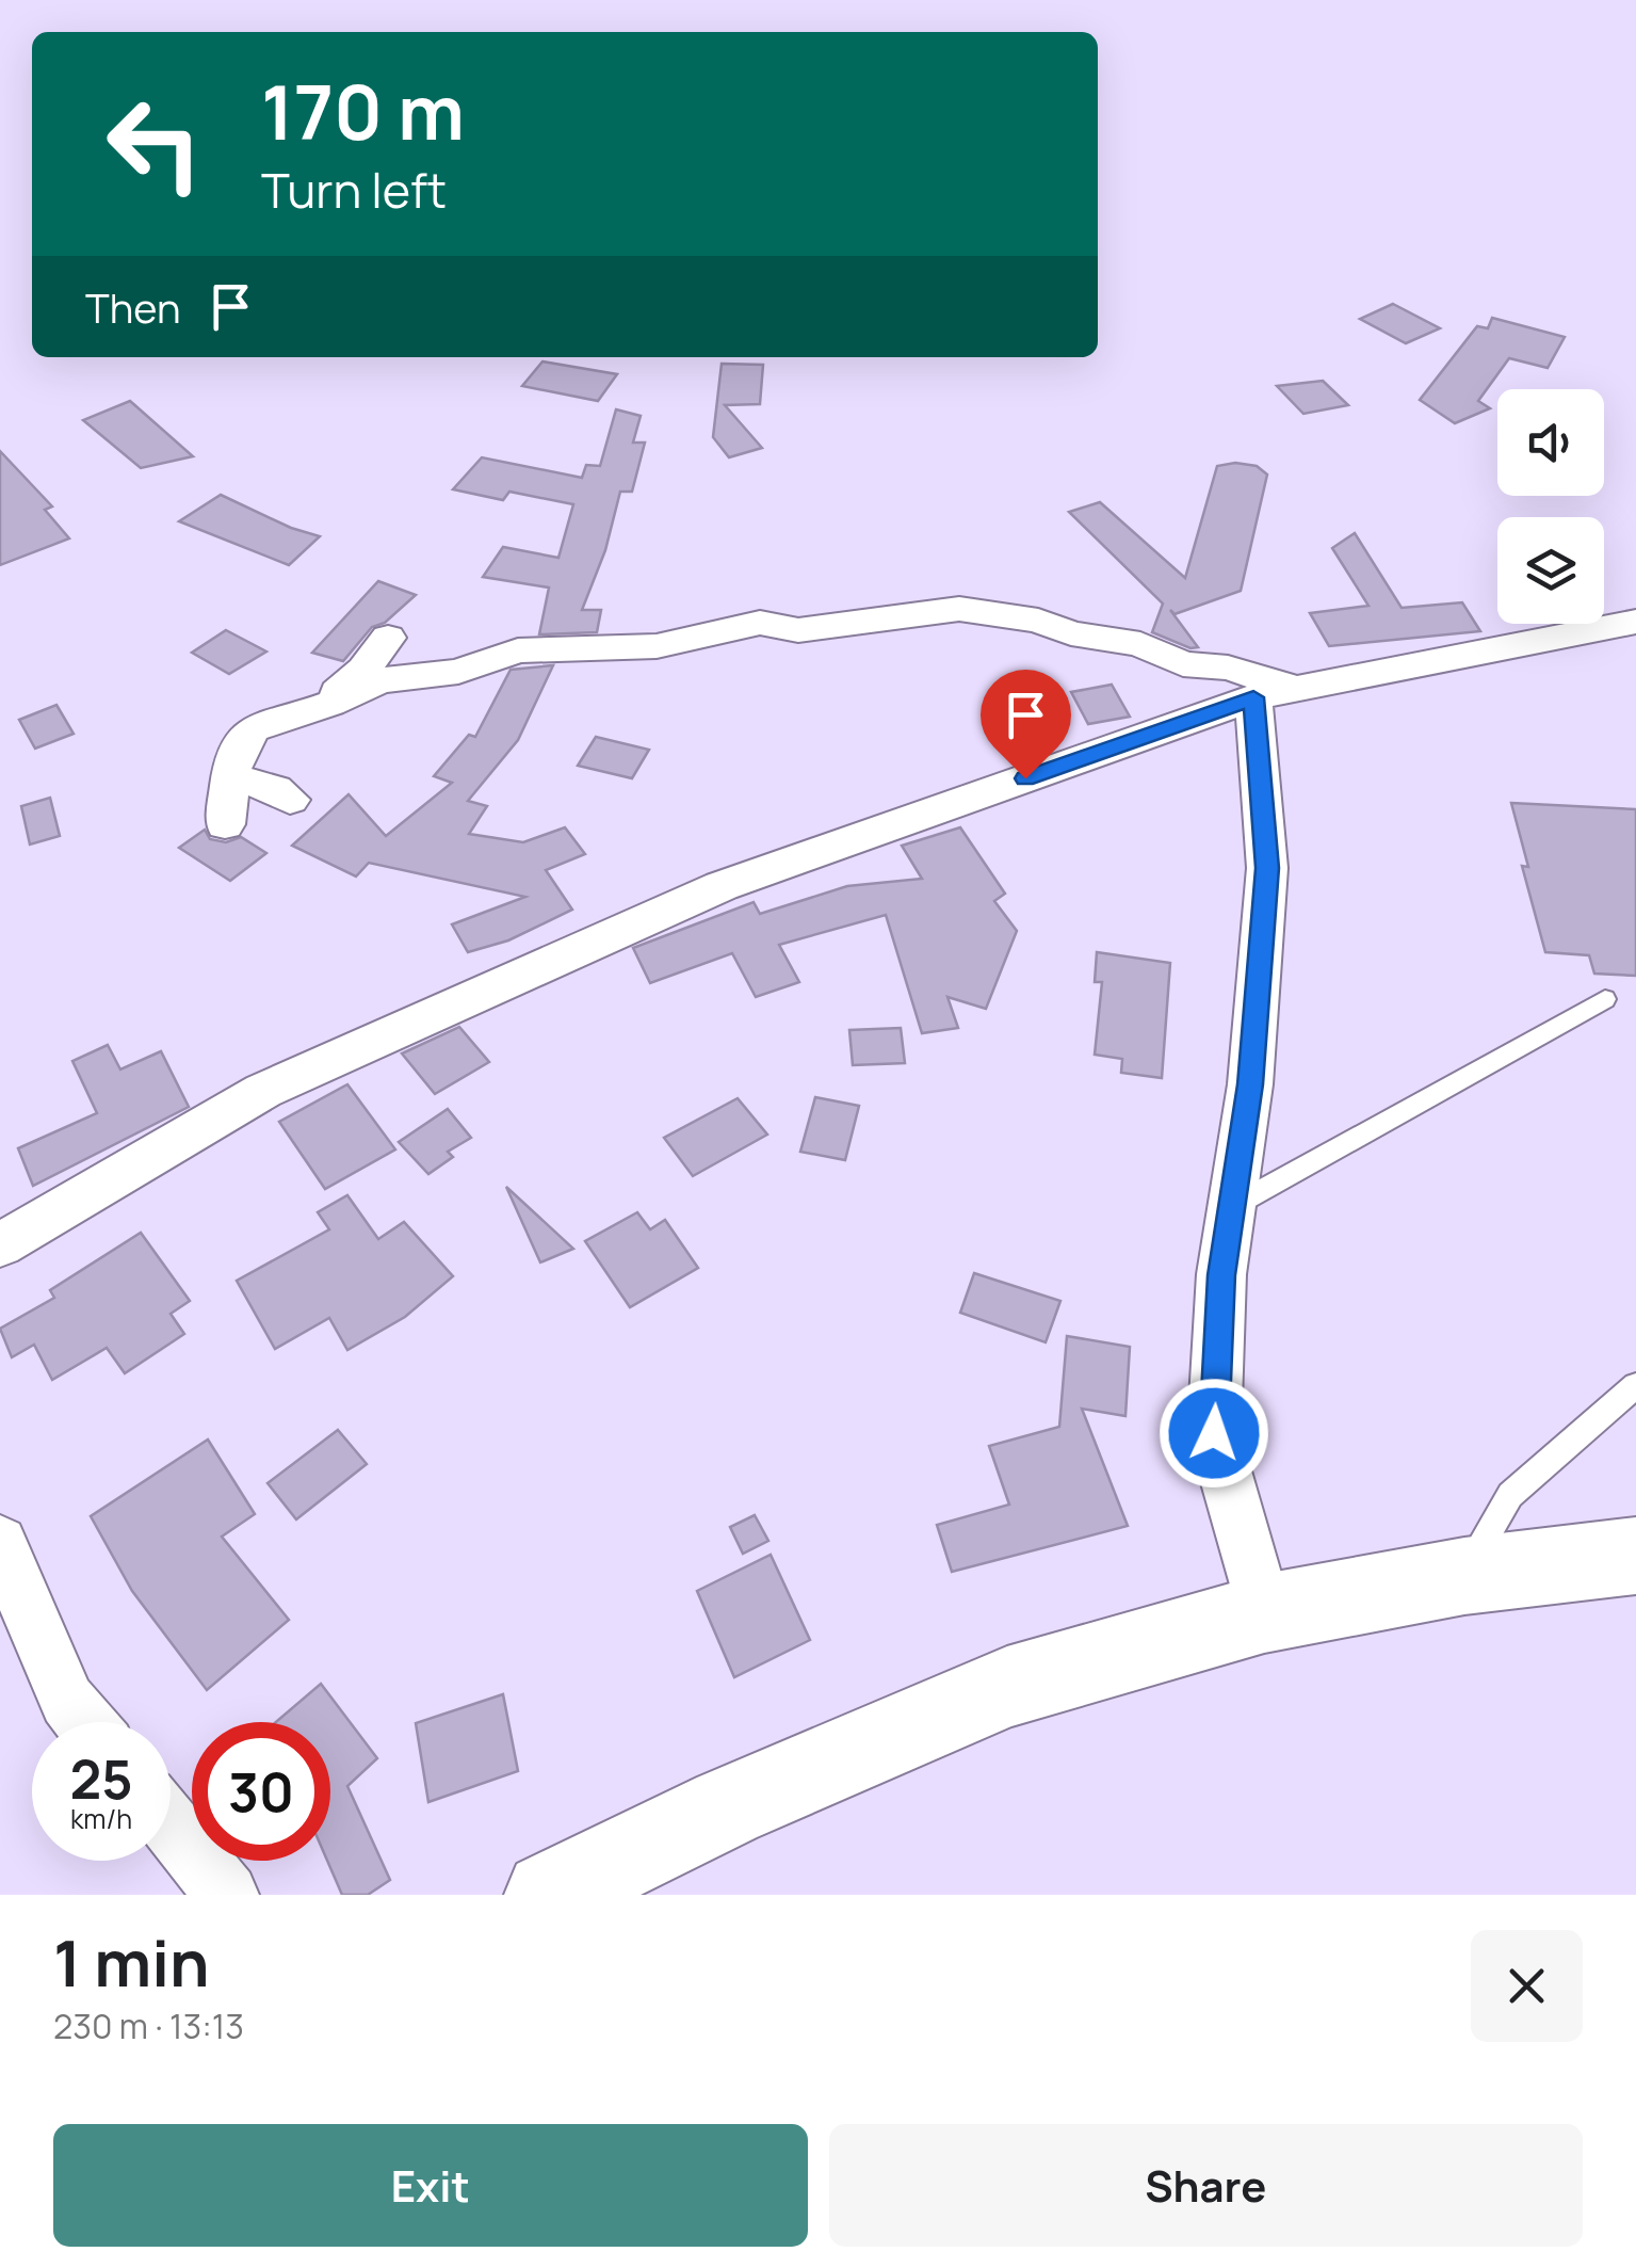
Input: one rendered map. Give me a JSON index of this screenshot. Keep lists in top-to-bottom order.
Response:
{
  "page": {
    "turn": ["170 m", "Turn left"],
    "then": "Then",
    "speed": "25 km/h",
    "limit": "30",
    "heading": ["1 min", "230 m · 13:13"],
    "buttons": ["Exit", "Share"]
  }
}
